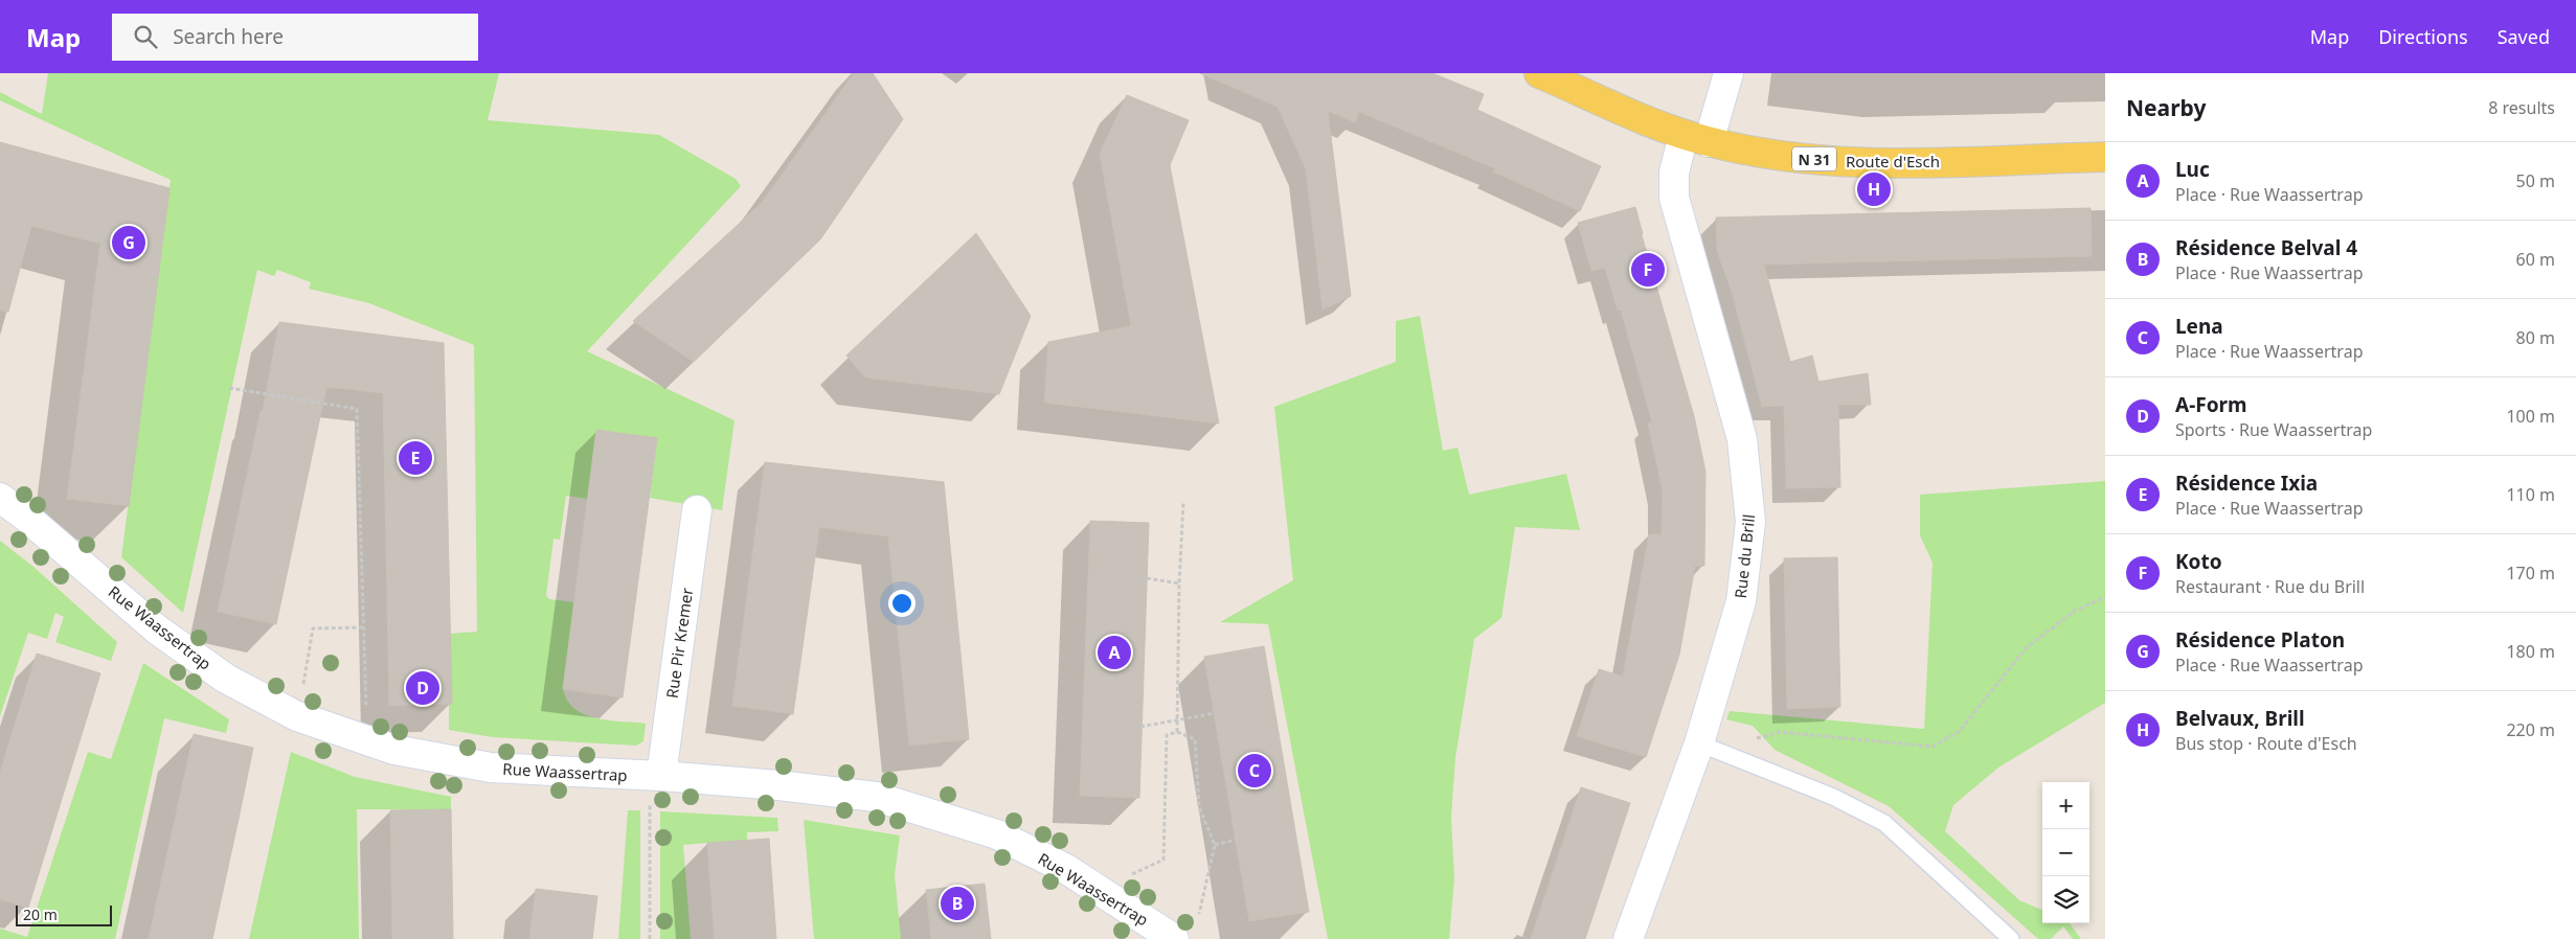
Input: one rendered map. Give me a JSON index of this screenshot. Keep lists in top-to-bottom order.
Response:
{
  "streets": {
    "main road": ["N 31", "Route d'Esch"],
    "street": ["Rue du Brill", "Rue Waassertrap", "Rue Pir Kremer"]
  },
  "crossings": [
    ["Route d'Esch", "Rue du Brill"],
    ["Rue Waassertrap", "Rue Pir Kremer"]
  ],
  "scale_bar": "20 m",
  "page": {
    "header": "Map",
    "search": "Search here",
    "nav": ["Map", "Directions", "Saved"],
    "heading": ["Nearby", "8 results"],
    "list": [
      {
        "mark": "A",
        "name": "Luc",
        "note": "Place · Rue Waassertrap",
        "value": "50 m"
      },
      {
        "mark": "B",
        "name": "Résidence Belval 4",
        "note": "Place · Rue Waassertrap",
        "value": "60 m"
      },
      {
        "mark": "C",
        "name": "Lena",
        "note": "Place · Rue Waassertrap",
        "value": "80 m"
      },
      {
        "mark": "D",
        "name": "A-Form",
        "note": "Sports · Rue Waassertrap",
        "value": "100 m"
      },
      {
        "mark": "E",
        "name": "Résidence Ixia",
        "note": "Place · Rue Waassertrap",
        "value": "110 m"
      },
      {
        "mark": "F",
        "name": "Koto",
        "note": "Restaurant · Rue du Brill",
        "value": "170 m"
      },
      {
        "mark": "G",
        "name": "Résidence Platon",
        "note": "Place · Rue Waassertrap",
        "value": "180 m"
      },
      {
        "mark": "H",
        "name": "Belvaux, Brill",
        "note": "Bus stop · Route d'Esch",
        "value": "220 m"
      }
    ],
    "pins": [
      "H",
      "G",
      "F",
      "E",
      "A",
      "D",
      "C",
      "B"
    ],
    "map_buttons": ["+", "−"],
    "scale": "20 m"
  }
}
